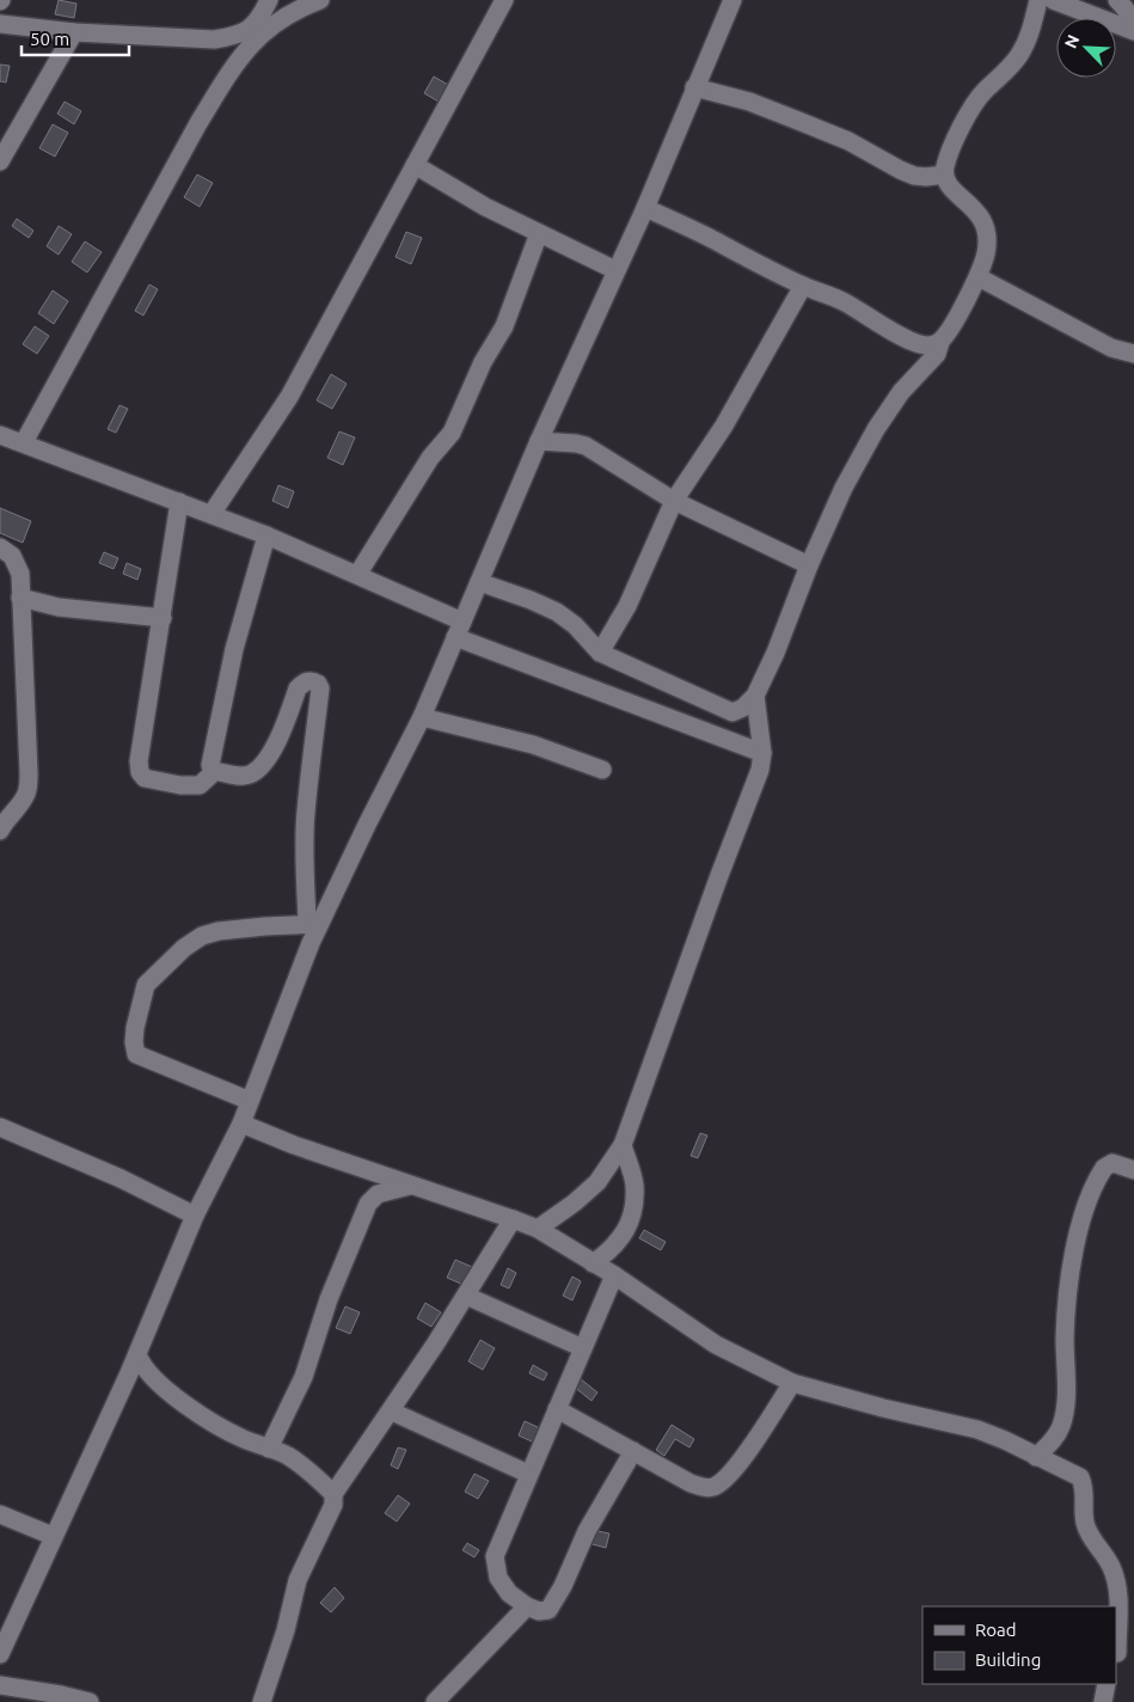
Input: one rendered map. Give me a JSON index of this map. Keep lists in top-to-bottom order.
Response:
{
  "legend": ["Road", "Building"],
  "scale_bar": "50 m",
  "north": "top left"
}
